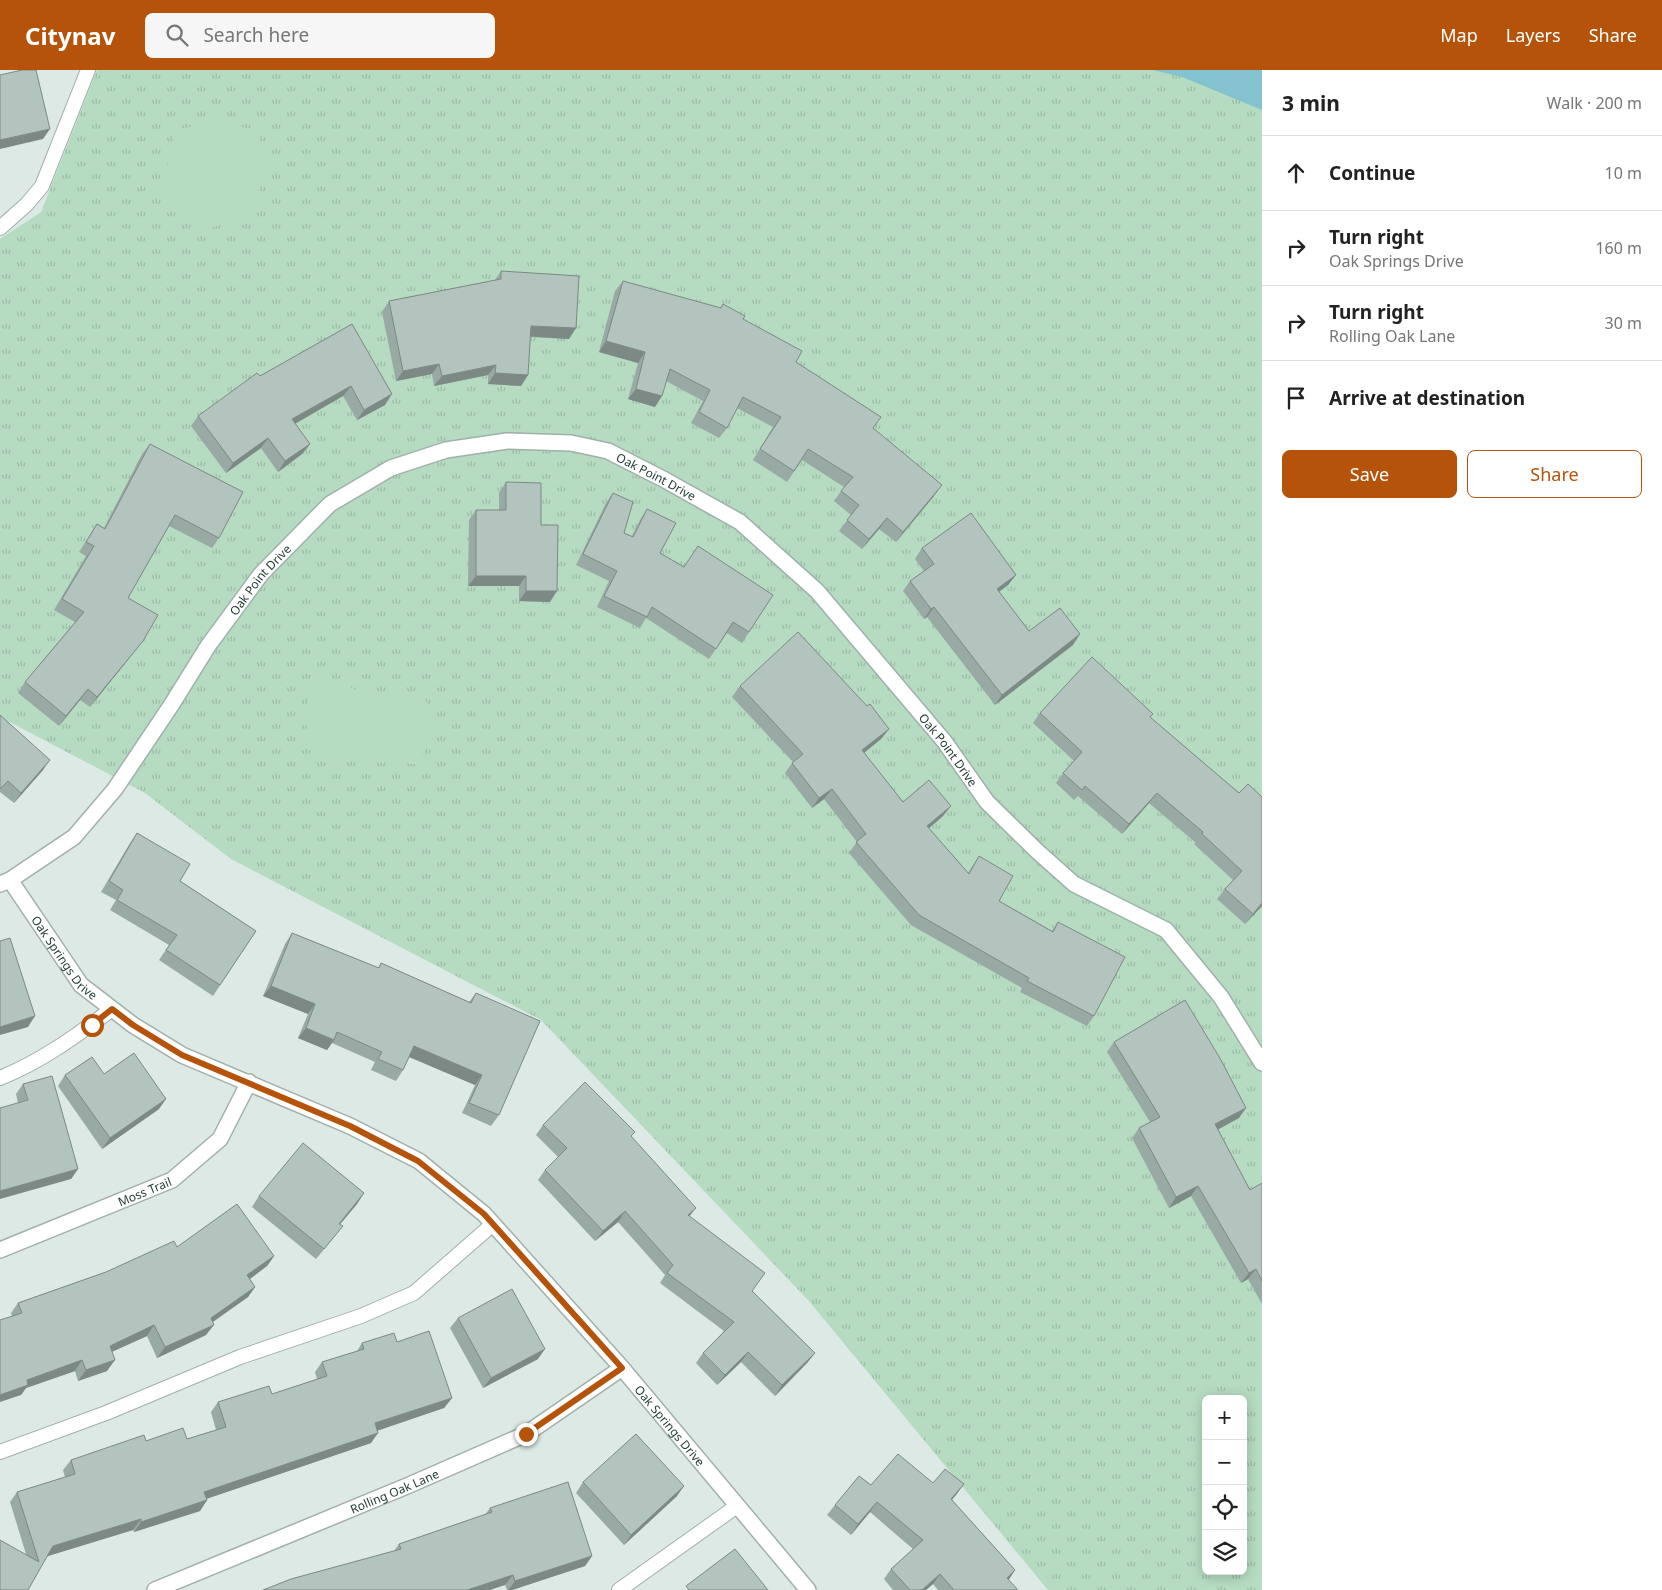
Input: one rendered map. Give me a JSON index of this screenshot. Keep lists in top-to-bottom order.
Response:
{
  "streets": {
    "street": [
      "Oak Point Drive",
      "Oak Springs Drive",
      "Moss Trail",
      "Rolling Oak Lane"
    ]
  },
  "crossings": [
    ["Oak Point Drive", "Oak Springs Drive"],
    ["Oak Springs Drive", "Moss Trail"],
    ["Oak Springs Drive", "Rolling Oak Lane"]
  ],
  "page": {
    "header": "Citynav",
    "search": "Search here",
    "nav": ["Map", "Layers", "Share"],
    "heading": ["3 min", "Walk · 200 m"],
    "list": [
      ["Continue", "10 m"],
      ["Turn right", "Oak Springs Drive", "160 m"],
      ["Turn right", "Rolling Oak Lane", "30 m"],
      "Arrive at destination"
    ],
    "buttons": ["Save", "Share"],
    "map_buttons": ["+", "−"]
  }
}
